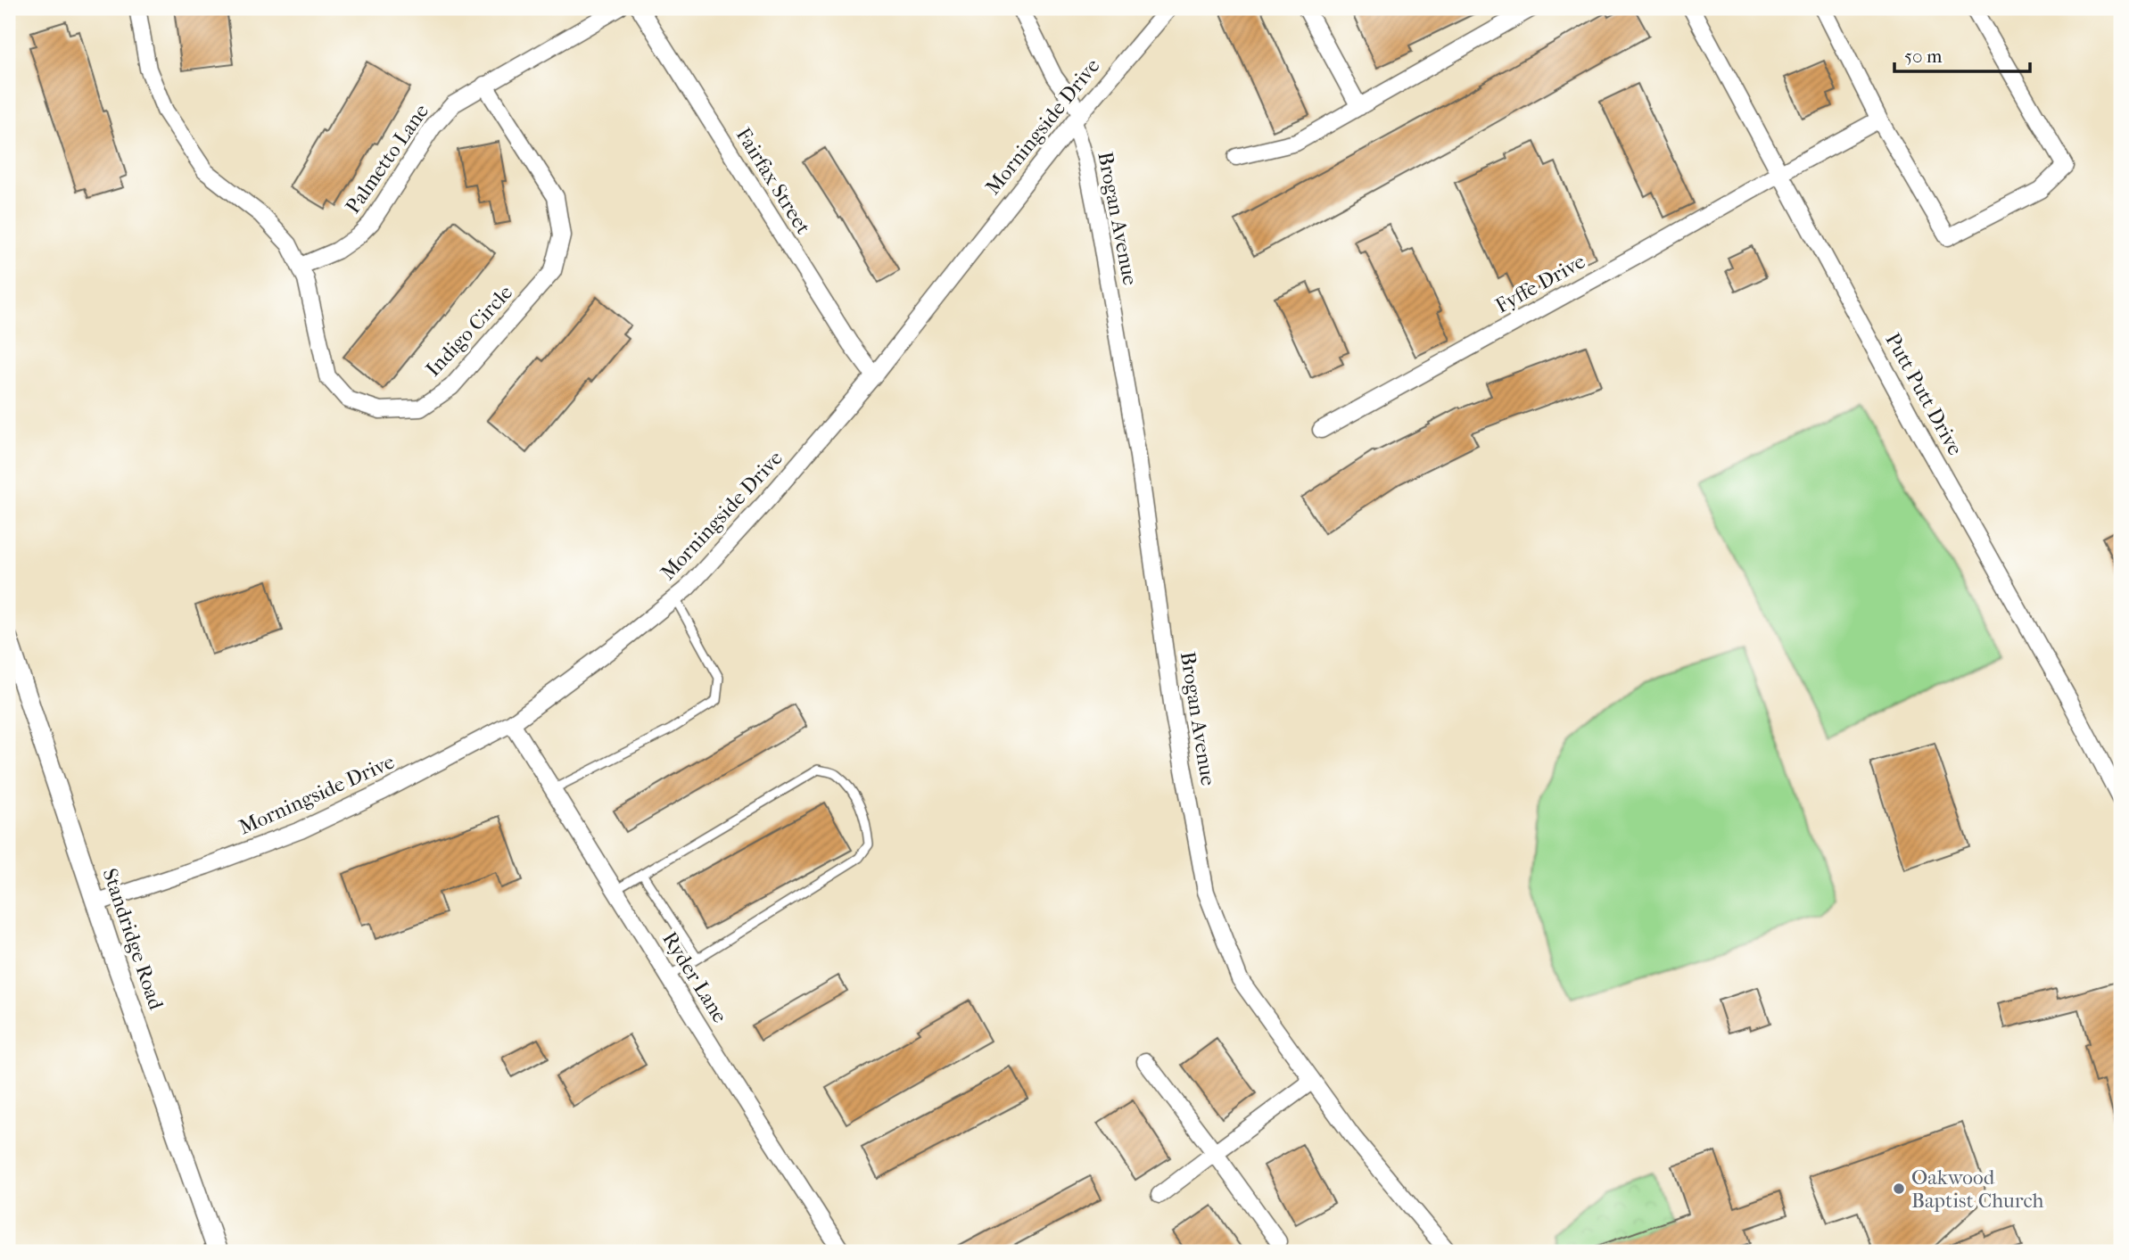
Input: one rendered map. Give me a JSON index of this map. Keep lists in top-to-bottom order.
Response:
{
  "streets": {
    "street": [
      "Morningside Drive",
      "Palmetto Lane",
      "Fairfax Street",
      "Brogan Avenue",
      "Fyffe Drive",
      "Indigo Circle",
      "Putt Putt Drive",
      "Standridge Road",
      "Ryder Lane"
    ]
  },
  "crossings": [
    ["Morningside Drive", "Fairfax Street"],
    ["Morningside Drive", "Brogan Avenue"],
    ["Morningside Drive", "Standridge Road"],
    ["Morningside Drive", "Ryder Lane"],
    ["Palmetto Lane", "Indigo Circle"],
    ["Fyffe Drive", "Putt Putt Drive"]
  ],
  "places": ["Oakwood Baptist Church"],
  "scale_bar": "50 m"
}
